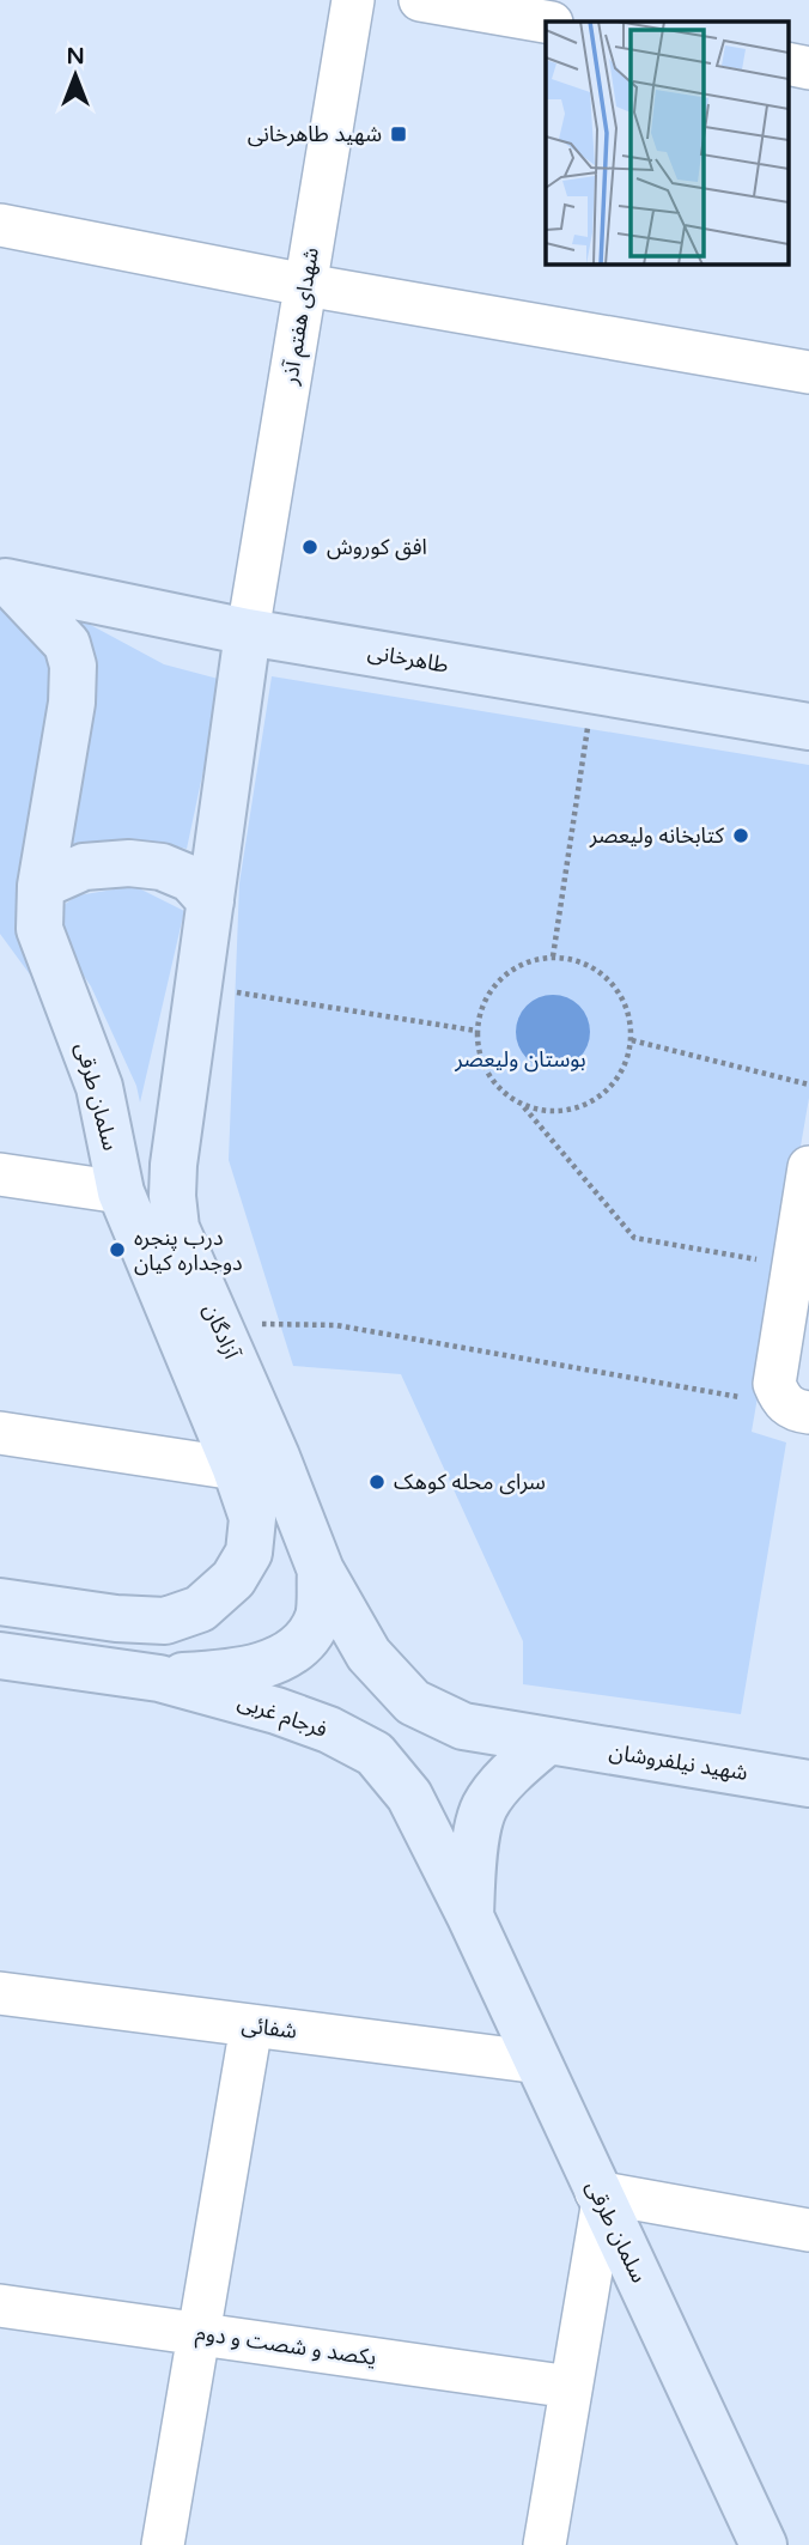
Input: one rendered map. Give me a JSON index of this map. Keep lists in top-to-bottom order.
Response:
{
  "streets": {
    "main road": [
      "طاهرخانی",
      "سلمان طرقی",
      "آزادگان",
      "فرجام غربی",
      "شهید نیلفروشان"
    ],
    "street": ["شهدای هفتم آذر", "شفائی", "یکصد و شصت و دوم"]
  },
  "crossings": [
    ["شهدای هفتم آذر", "طاهرخانی"],
    ["شهدای هفتم آذر", "آزادگان"],
    ["طاهرخانی", "سلمان طرقی"],
    ["طاهرخانی", "آزادگان"],
    ["سلمان طرقی", "فرجام غربی"],
    ["سلمان طرقی", "شفائی"],
    ["آزادگان", "شهید نیلفروشان"]
  ],
  "parks": ["بوستان ولیعصر"],
  "places": {
    "transit": ["شهید طاهرخانی"],
    "other": [
      "افق کوروش",
      "کتابخانه ولیعصر",
      "درب پنجره دوجداره کیان",
      "سرای محله کوهک"
    ]
  },
  "north": "top"
}
